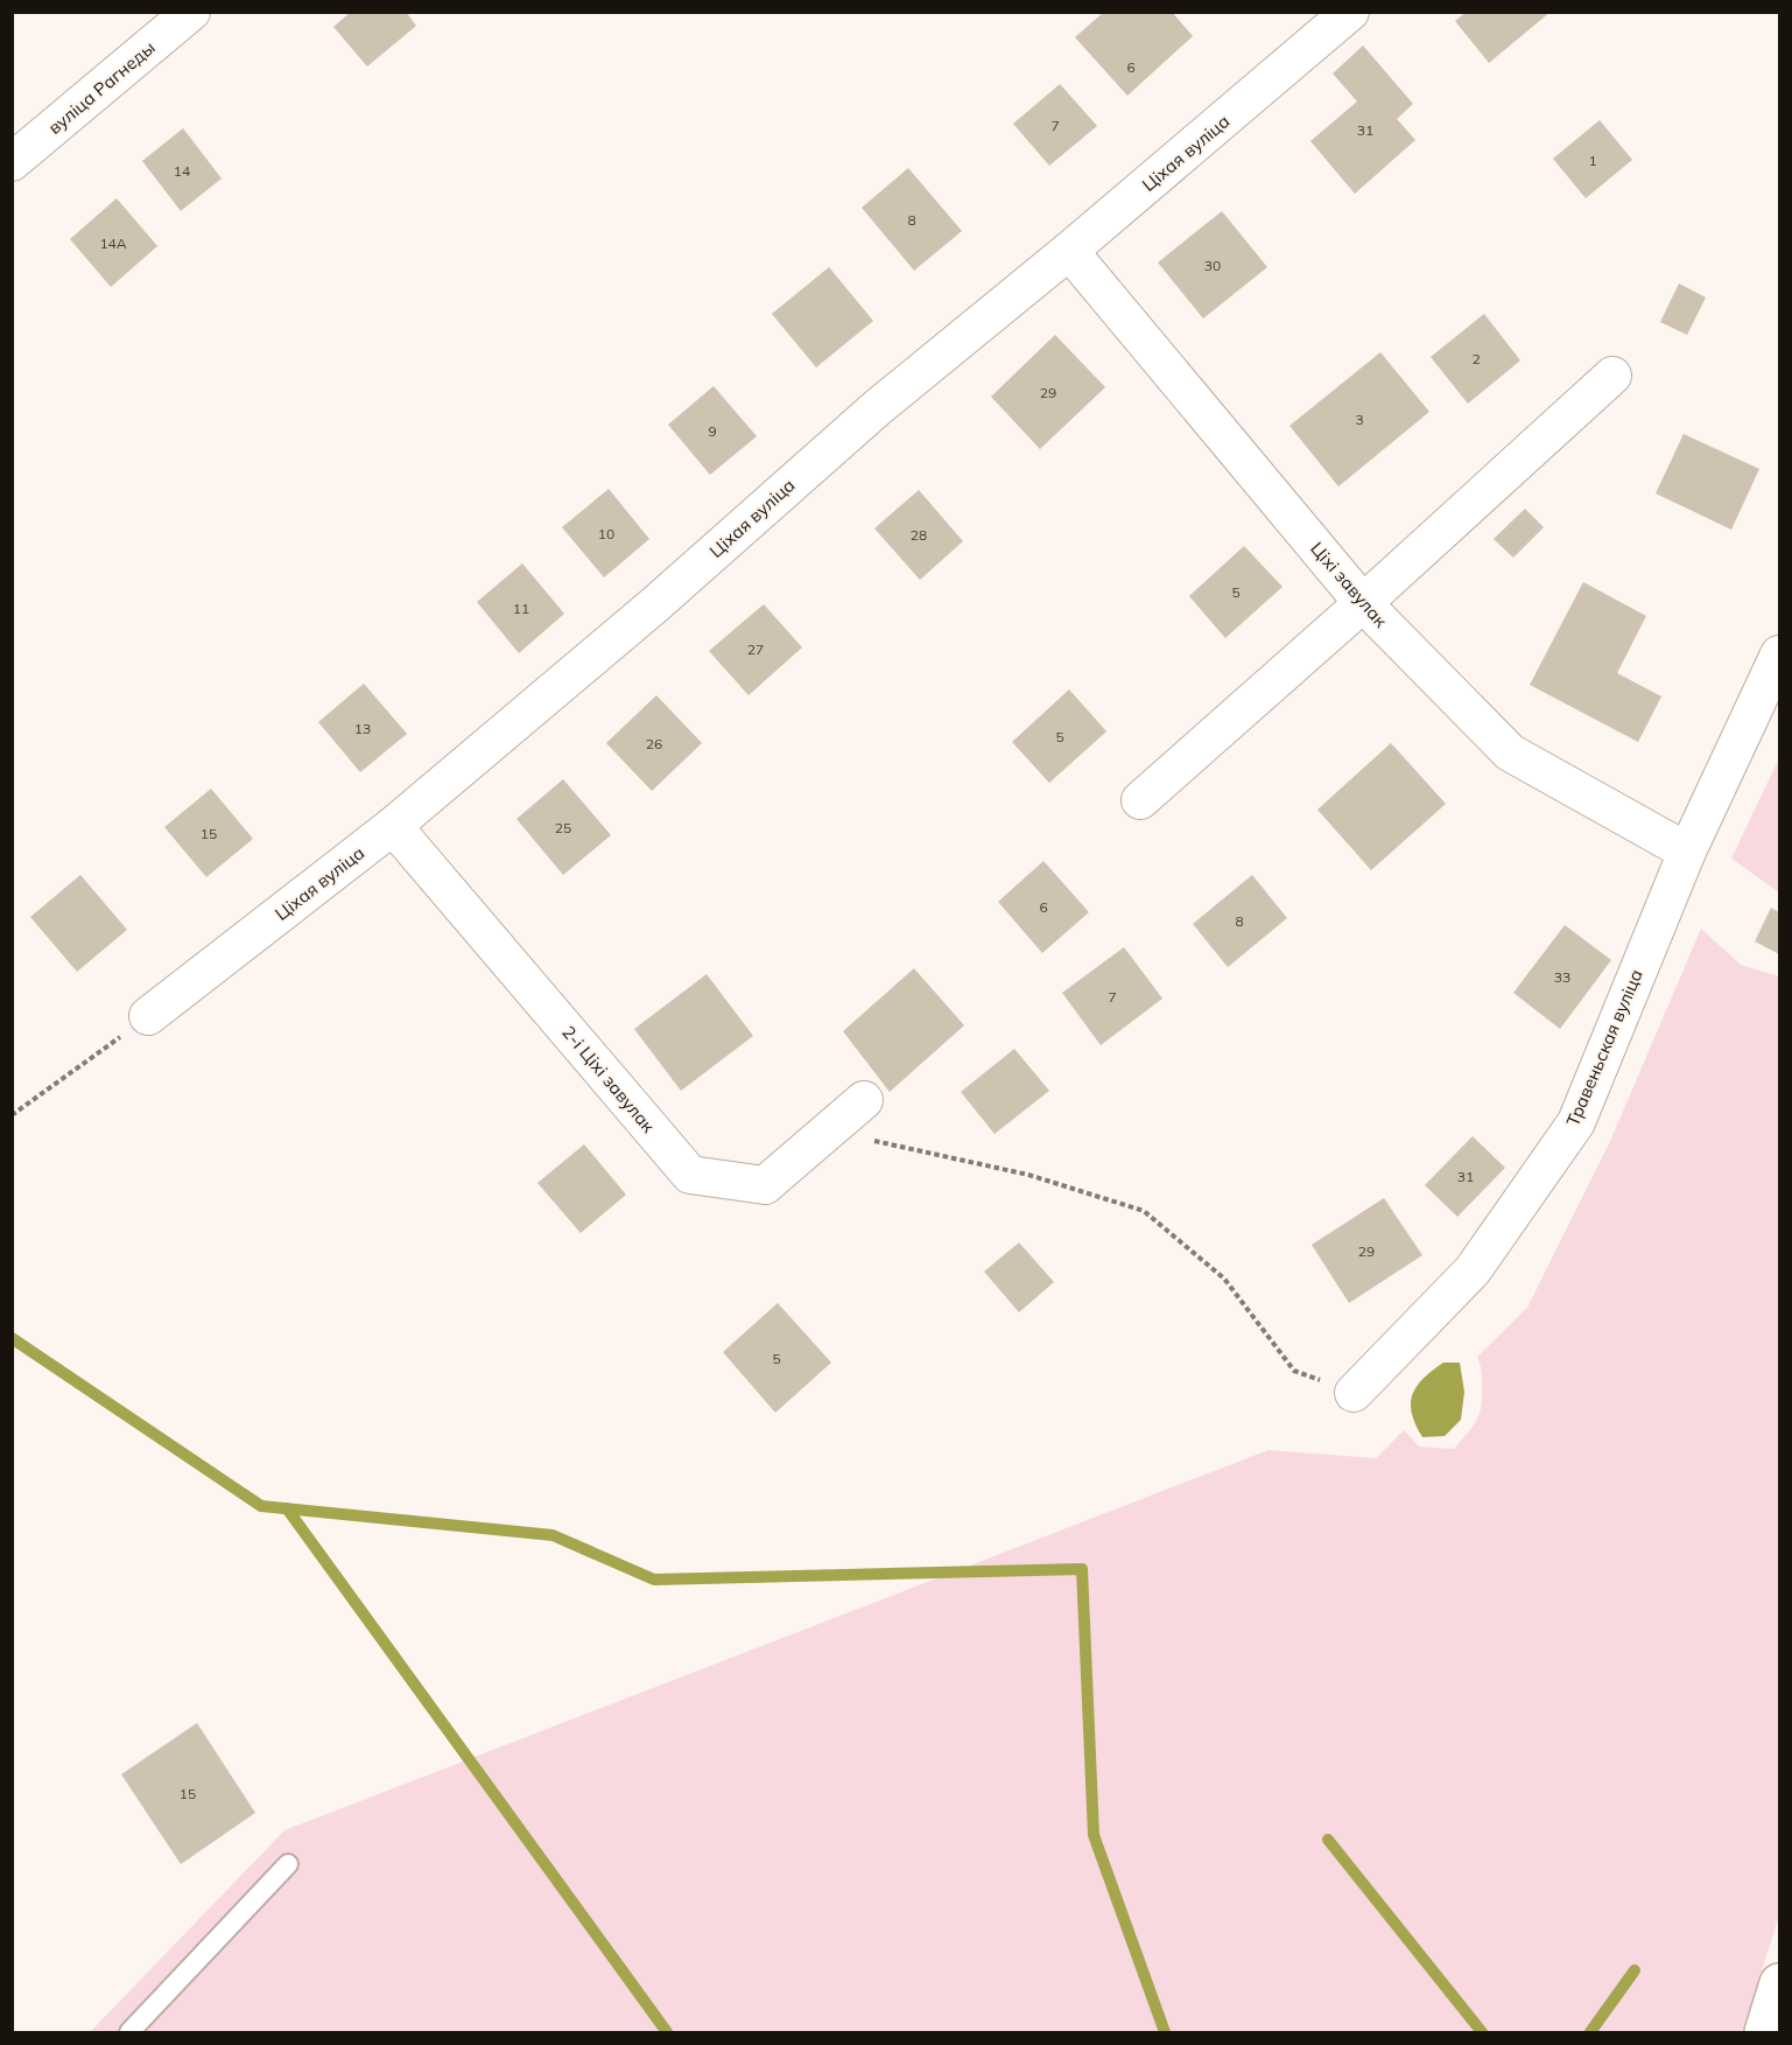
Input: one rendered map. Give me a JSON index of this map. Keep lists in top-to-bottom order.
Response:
{
  "streets": {
    "street": [
      "вуліца Рагнеды",
      "Ціхая вуліца",
      "Ціхі завулак",
      "Травеньская вуліца",
      "2-і Ціхі завулак"
    ]
  },
  "crossings": [
    ["Ціхая вуліца", "Ціхі завулак"],
    ["Ціхая вуліца", "2-і Ціхі завулак"],
    ["Ціхі завулак", "Травеньская вуліца"]
  ],
  "house_numbers": [
    "6",
    "7",
    "31",
    "1",
    "14",
    "8",
    "14А",
    "30",
    "2",
    "29",
    "3",
    "9",
    "10",
    "28",
    "5",
    "11",
    "27",
    "13",
    "5",
    "26",
    "25",
    "15",
    "6",
    "8",
    "33",
    "7",
    "31",
    "29",
    "5",
    "15"
  ]
}
